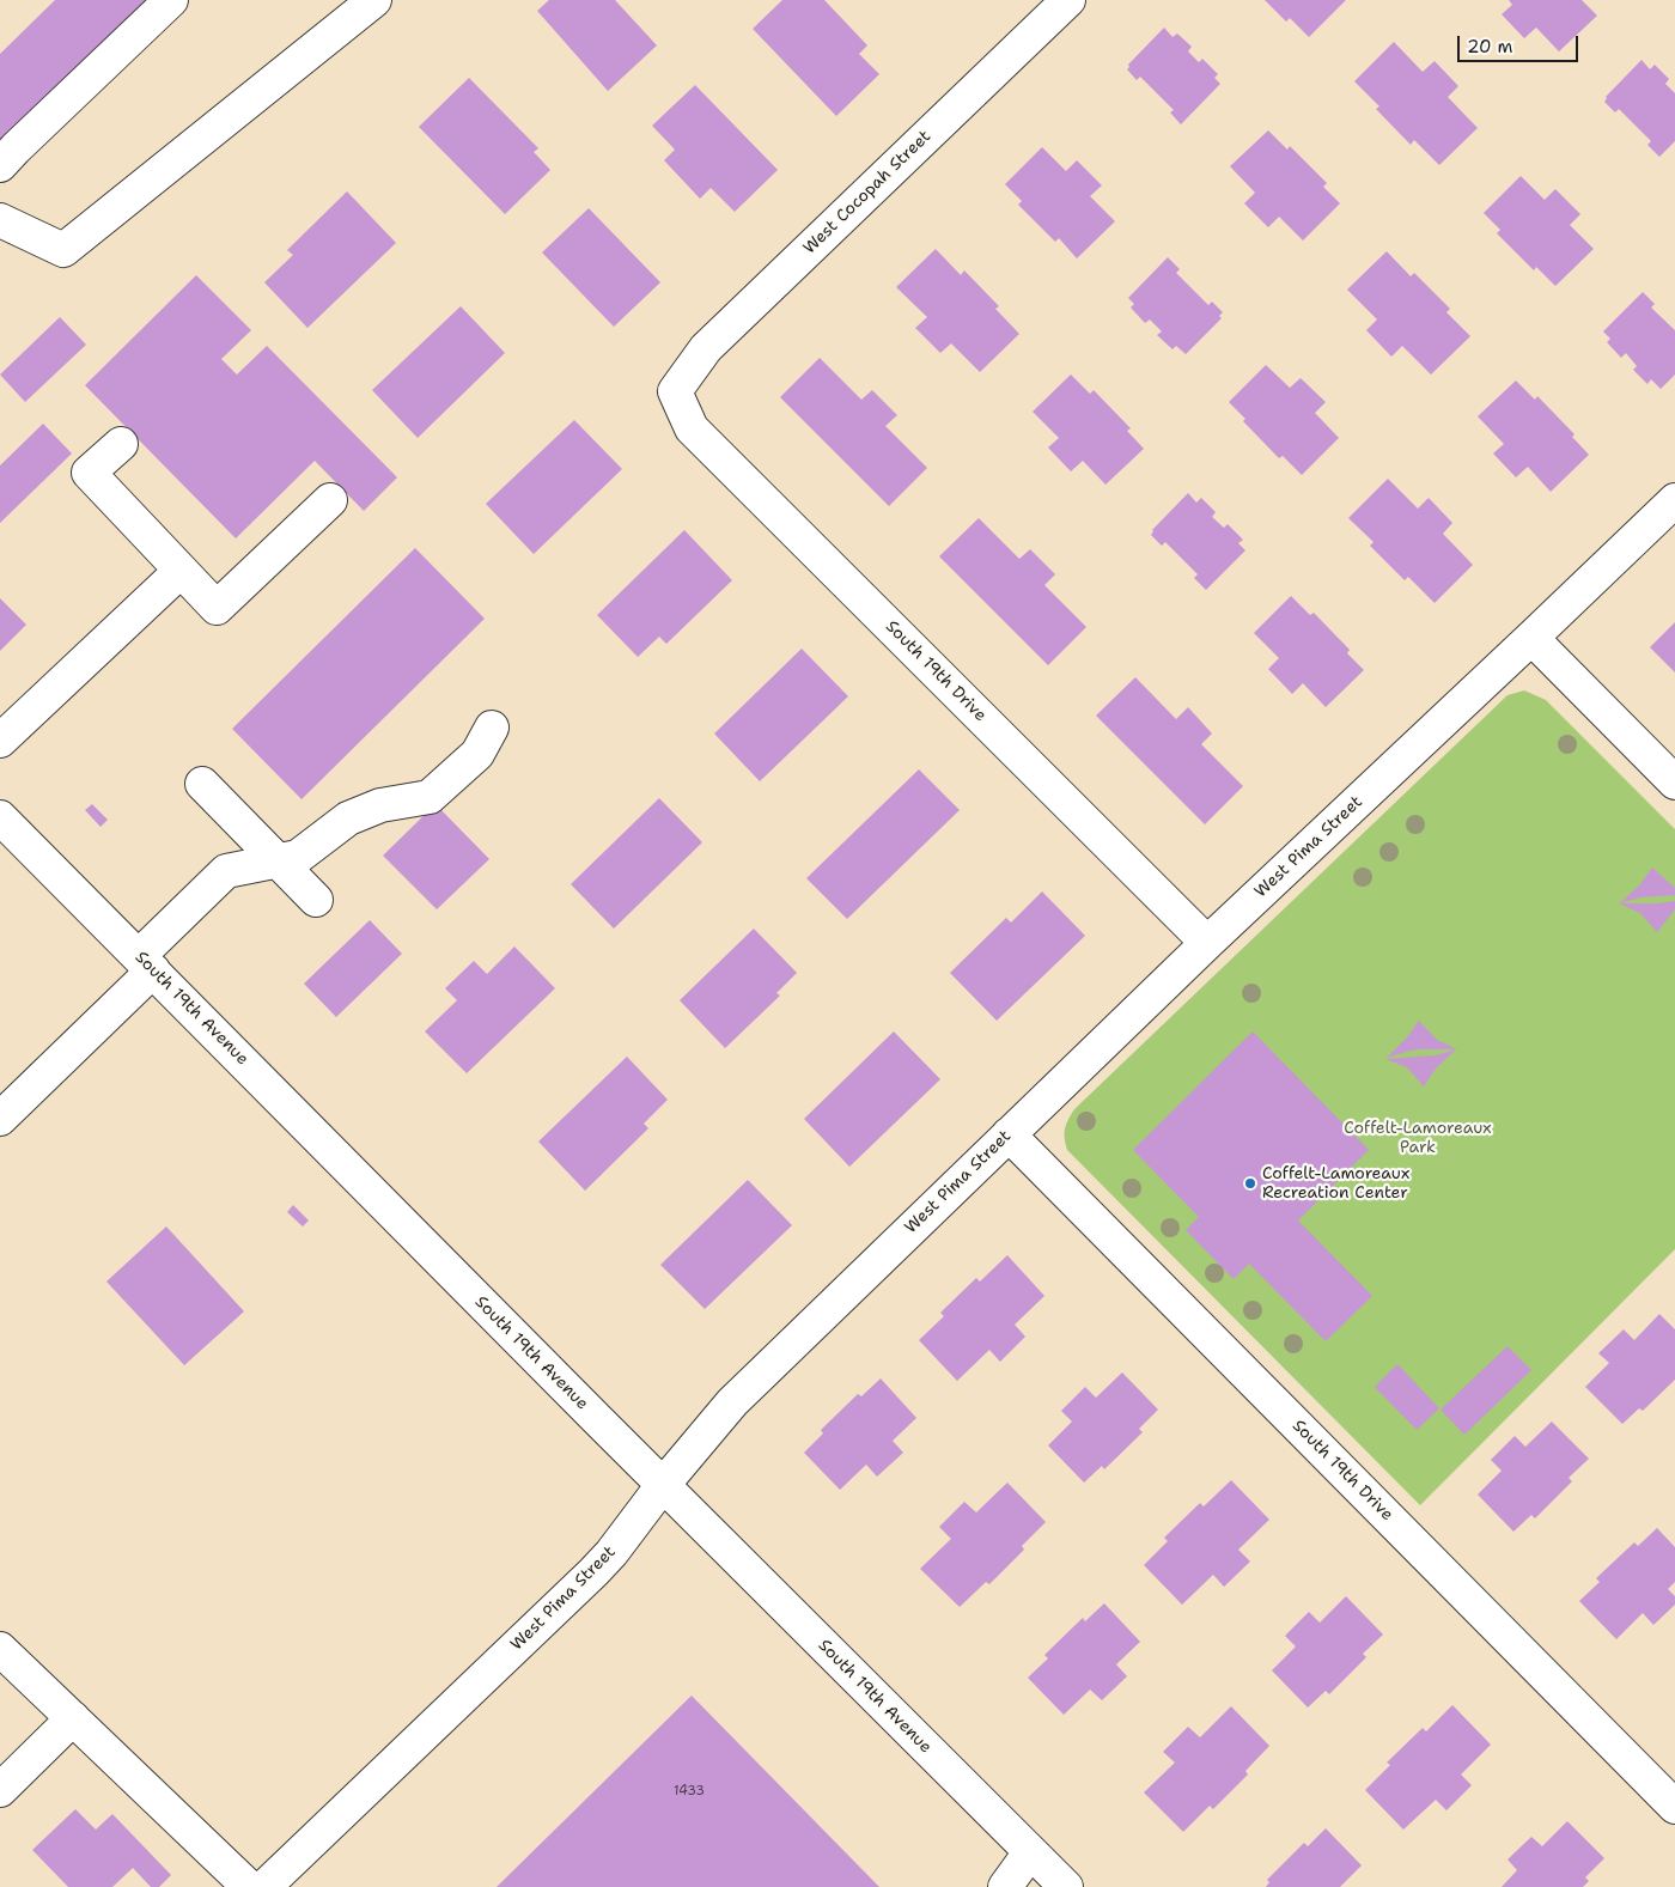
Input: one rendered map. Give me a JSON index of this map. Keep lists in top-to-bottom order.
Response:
{
  "streets": {
    "street": [
      "West Cocopah Street",
      "South 19th Drive",
      "West Pima Street",
      "South 19th Avenue"
    ]
  },
  "crossings": [
    ["West Cocopah Street", "South 19th Drive"],
    ["South 19th Drive", "West Pima Street"],
    ["West Pima Street", "South 19th Avenue"]
  ],
  "parks": ["Coffelt-Lamoreaux Park"],
  "places": ["Coffelt-Lamoreaux Recreation Center"],
  "house_numbers": ["1433"],
  "scale_bar": "20 m"
}
